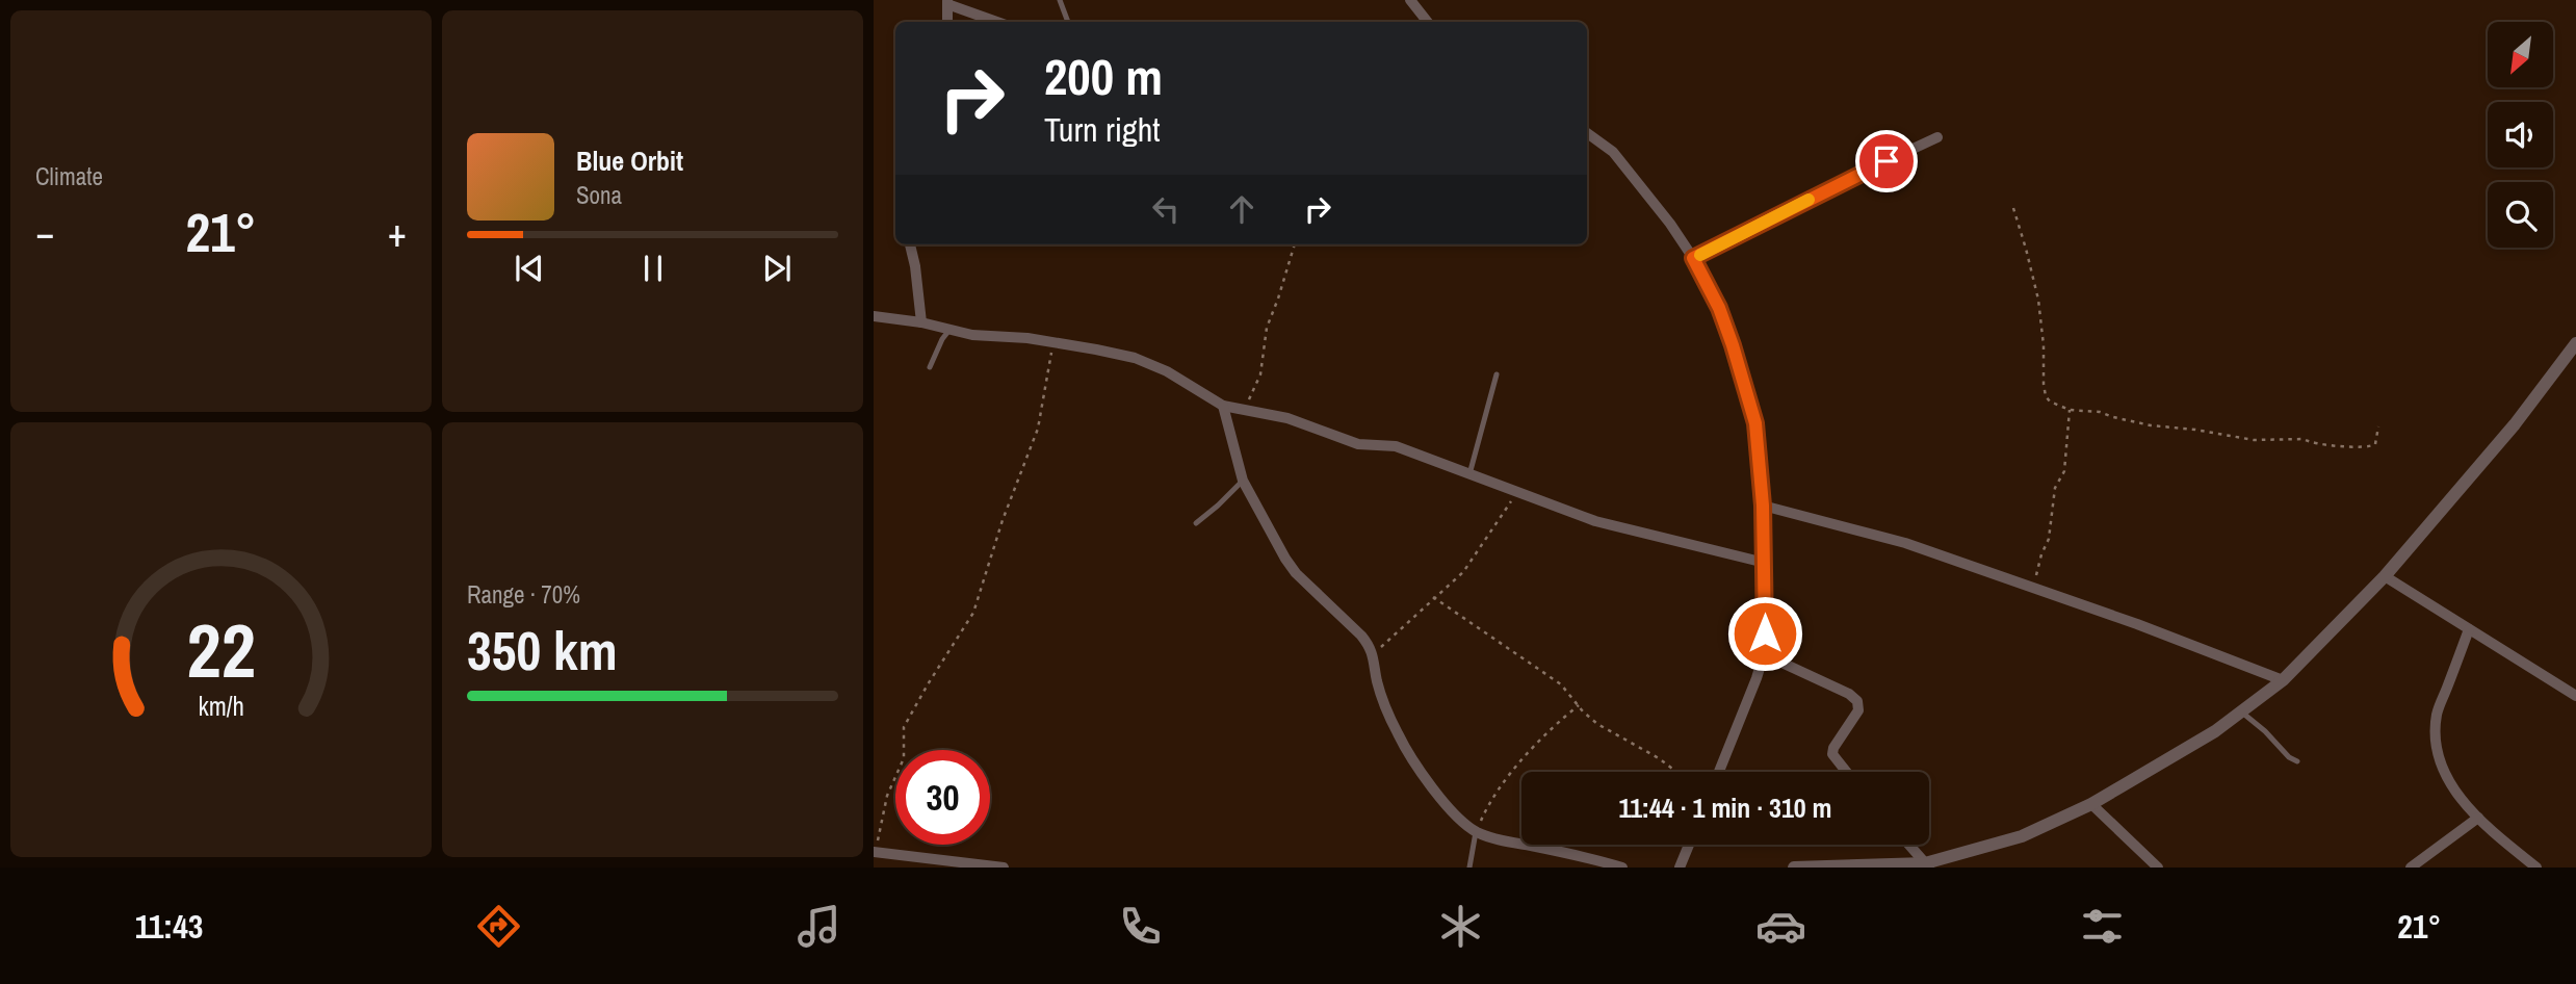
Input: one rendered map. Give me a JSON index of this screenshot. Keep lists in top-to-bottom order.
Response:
{
  "north": "bottom left",
  "page": {
    "tile": [
      "Climate",
      ["Range · 70%", "350 km"]
    ],
    "turn": ["200 m", "Turn right"],
    "song": ["Blue Orbit", "Sona"],
    "heat": ["−", "21°", "+"],
    "limit": "30",
    "trip": "11:44 · 1 min · 310 m",
    "tabs": ["11:43", "21°"],
    "gauge": ["22", "km/h"]
  }
}
